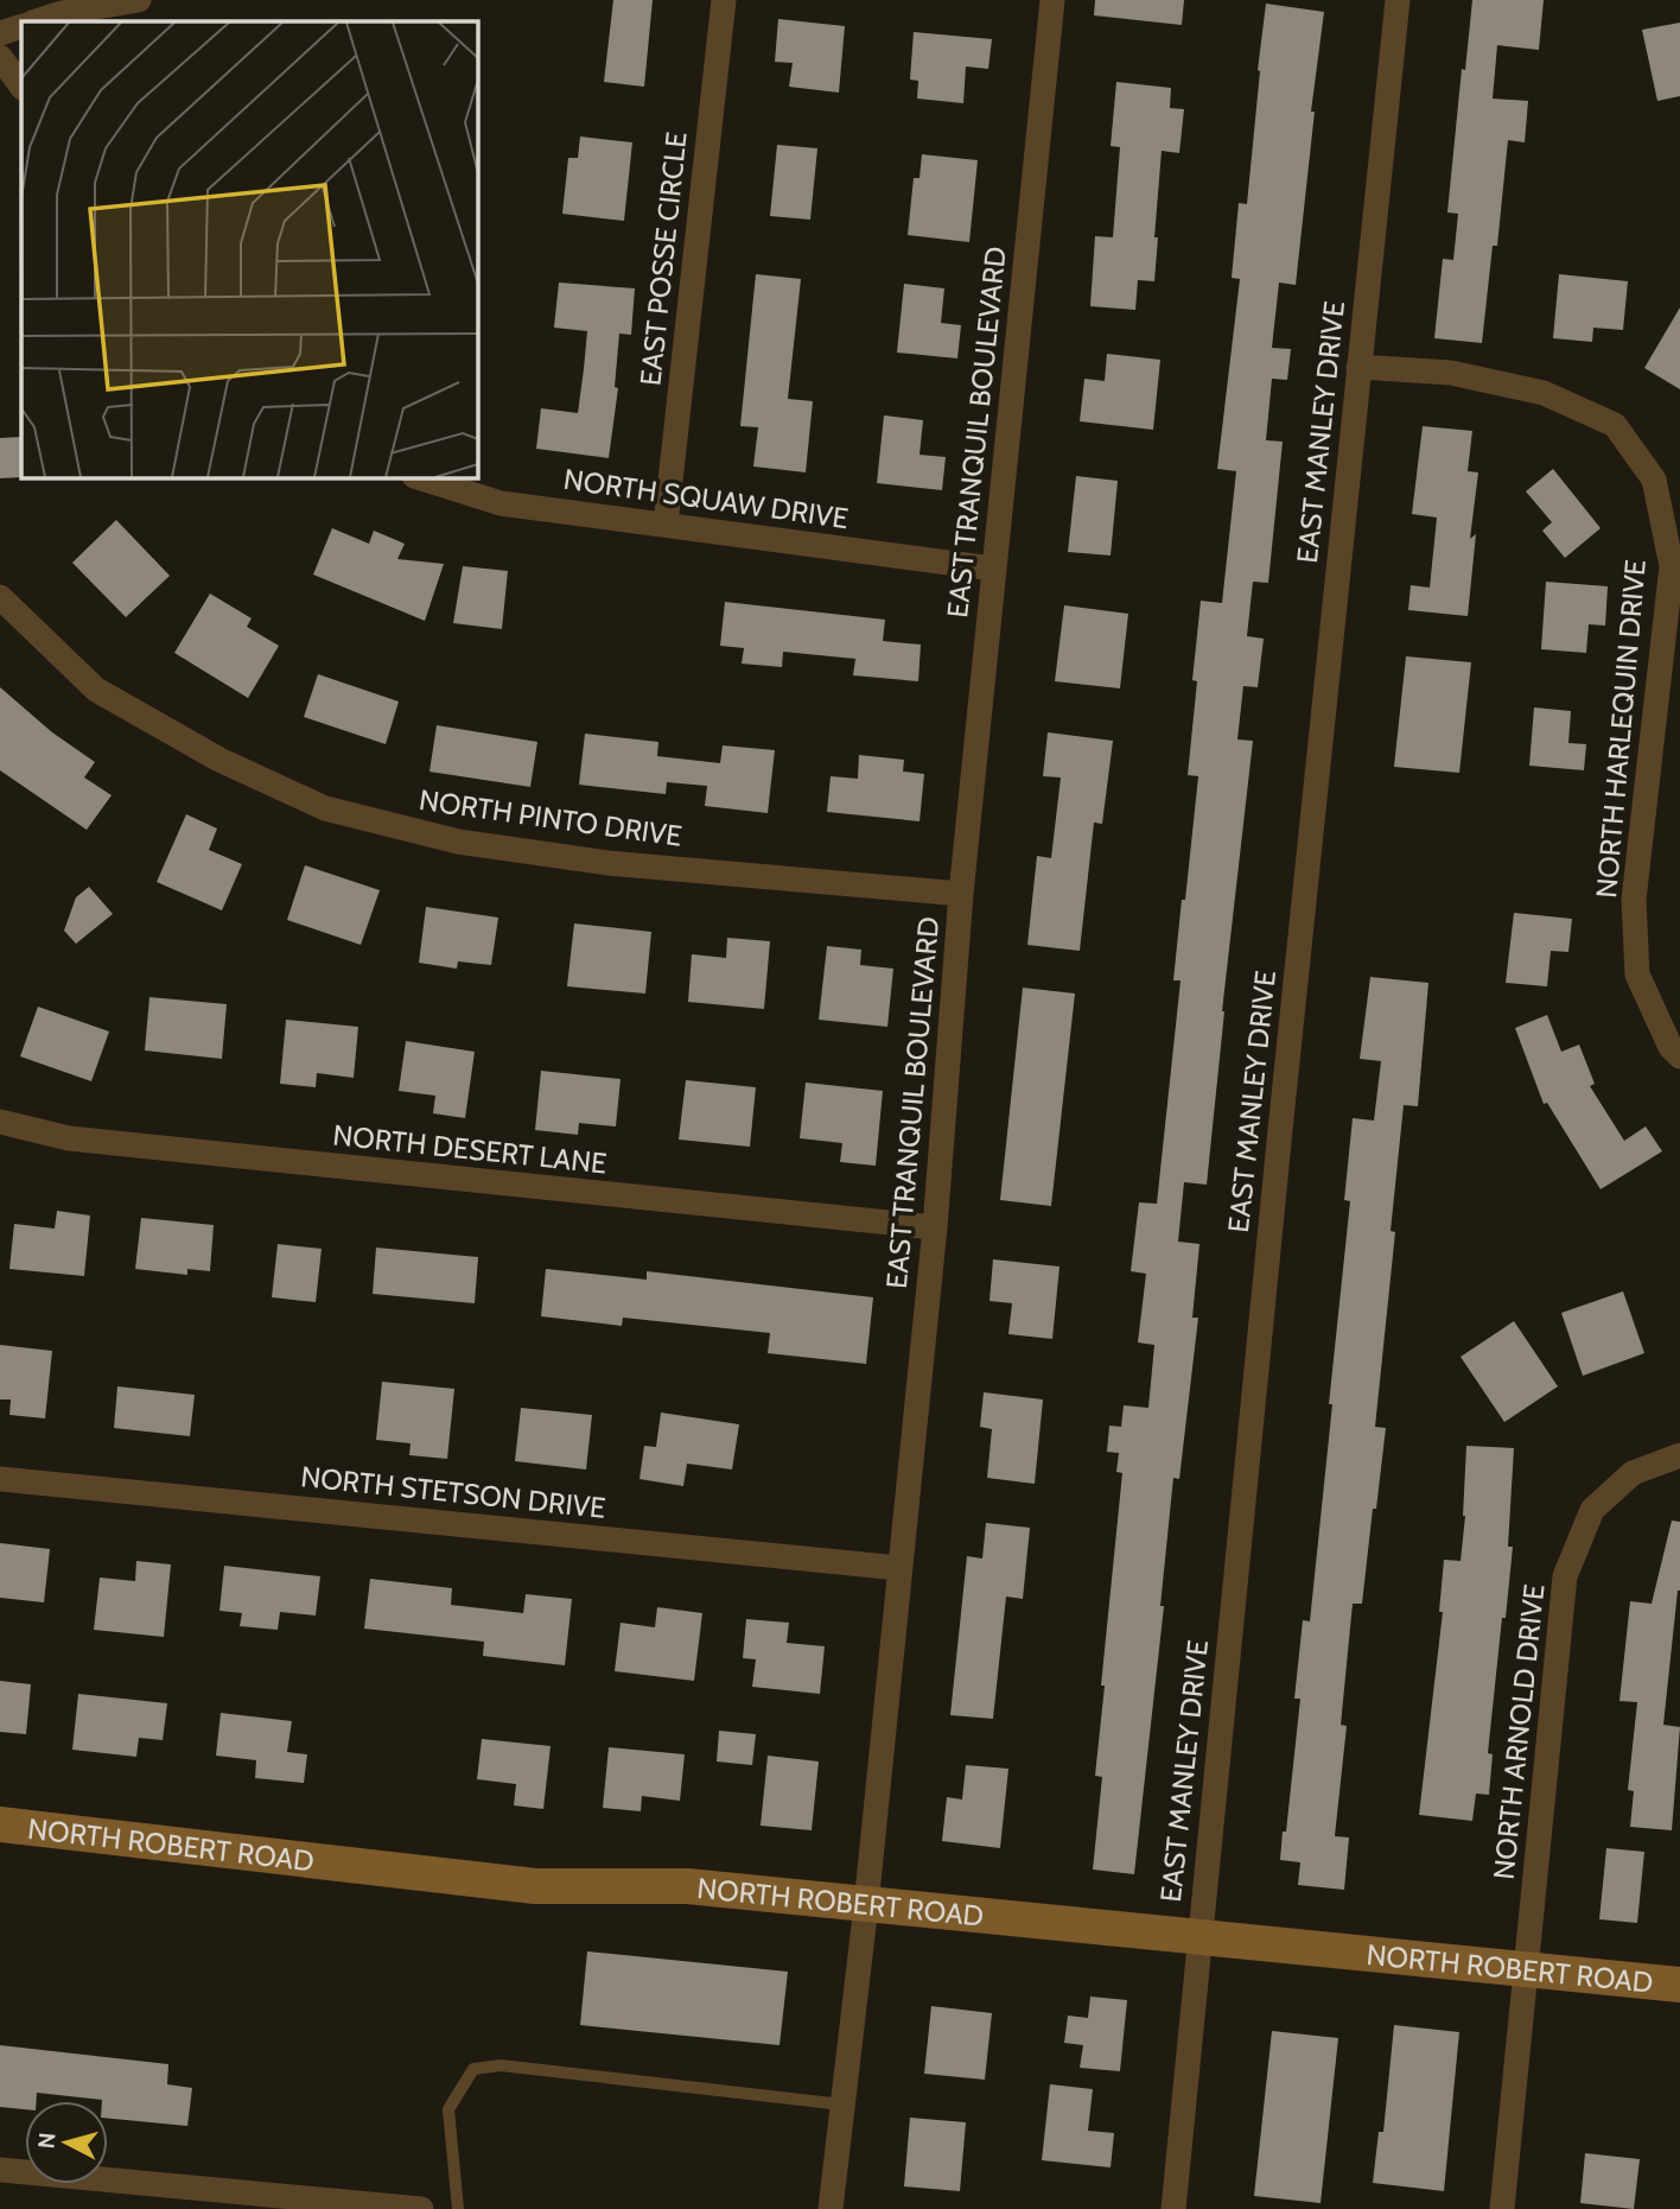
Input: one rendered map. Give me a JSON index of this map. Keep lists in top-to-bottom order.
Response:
{
  "streets": {
    "main road": ["NORTH ROBERT ROAD"],
    "street": [
      "EAST POSSE CIRCLE",
      "EAST TRANQUIL BOULEVARD",
      "EAST MANLEY DRIVE",
      "NORTH SQUAW DRIVE",
      "NORTH HARLEQUIN DRIVE",
      "NORTH PINTO DRIVE",
      "NORTH DESERT LANE",
      "NORTH STETSON DRIVE",
      "NORTH ARNOLD DRIVE"
    ]
  },
  "crossings": [
    ["EAST POSSE CIRCLE", "NORTH SQUAW DRIVE"],
    ["EAST TRANQUIL BOULEVARD", "NORTH SQUAW DRIVE"],
    ["EAST TRANQUIL BOULEVARD", "NORTH PINTO DRIVE"],
    ["EAST TRANQUIL BOULEVARD", "NORTH DESERT LANE"],
    ["EAST TRANQUIL BOULEVARD", "NORTH STETSON DRIVE"],
    ["EAST TRANQUIL BOULEVARD", "NORTH ROBERT ROAD"],
    ["EAST MANLEY DRIVE", "NORTH HARLEQUIN DRIVE"],
    ["EAST MANLEY DRIVE", "NORTH ROBERT ROAD"],
    ["NORTH ARNOLD DRIVE", "NORTH ROBERT ROAD"]
  ],
  "north": "left"
}
